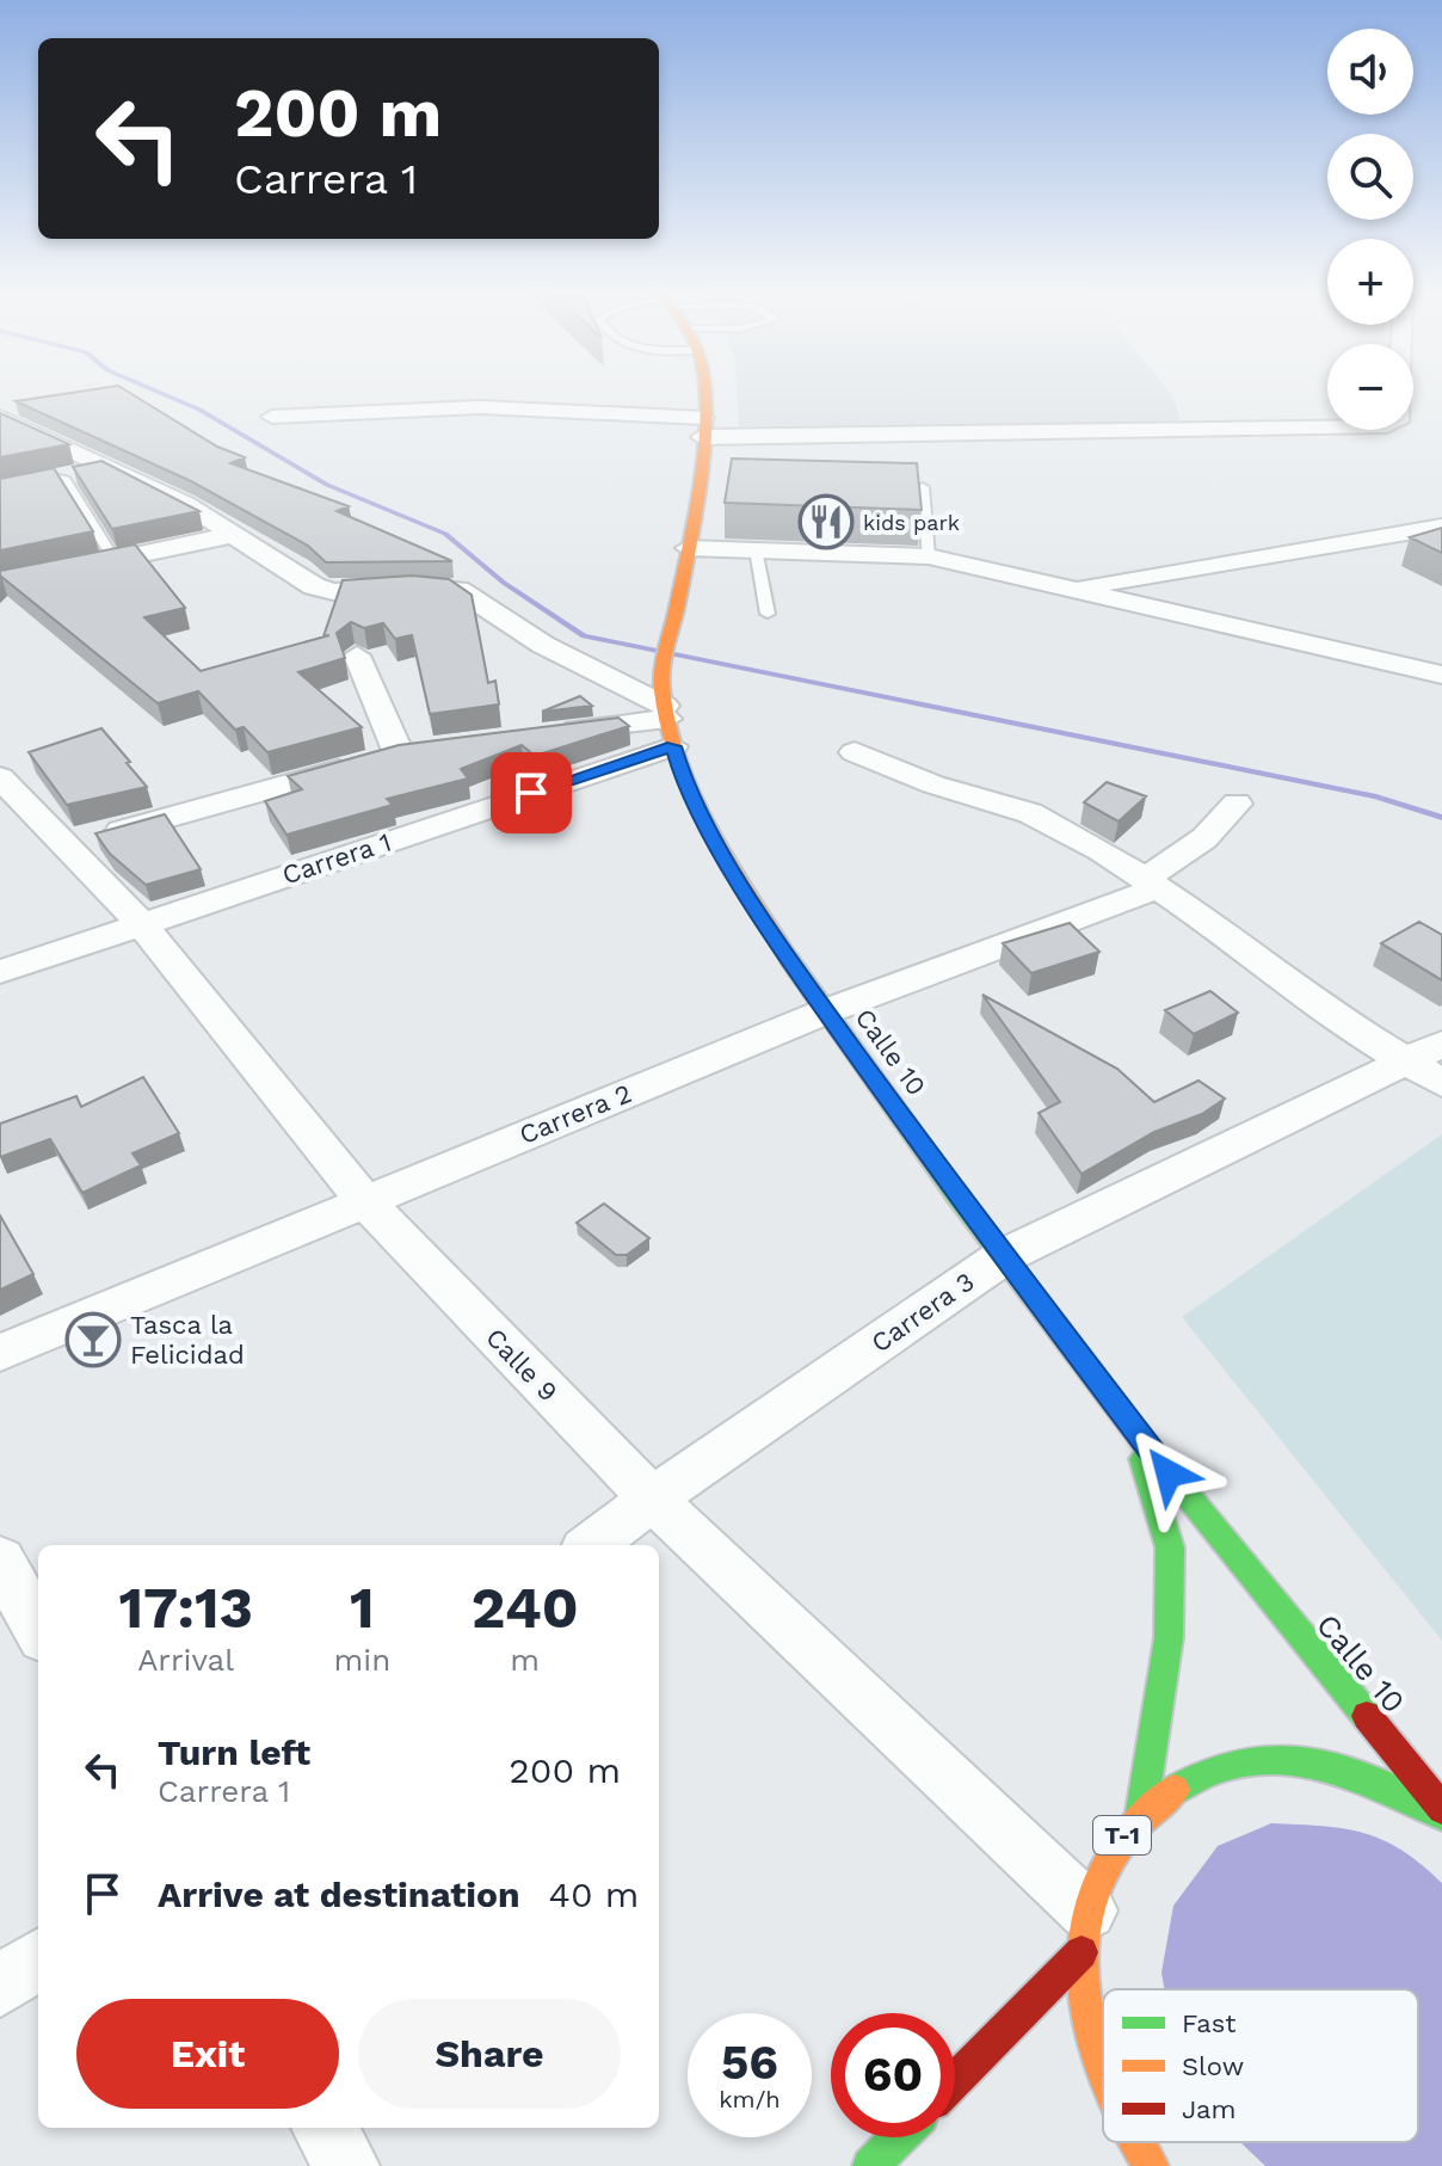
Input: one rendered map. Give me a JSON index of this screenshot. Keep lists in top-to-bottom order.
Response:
{
  "streets": {
    "main road": ["Calle 10", "T-1"],
    "street": [
      "Carrera 1",
      "Carrera 2",
      "Carrera 3",
      "Calle 9"
    ]
  },
  "crossings": [
    ["Carrera 1", "Calle 10"],
    ["Carrera 1", "Calle 9"],
    ["Calle 10", "Carrera 2"],
    ["Calle 10", "Carrera 3"],
    ["Calle 10", "T-1"],
    ["Carrera 2", "Calle 9"],
    ["Carrera 3", "Calle 9"],
    ["Calle 9", "T-1"]
  ],
  "places": {
    "restaurant": ["kids park"],
    "bar": ["Tasca la Felicidad"]
  },
  "legend": ["Fast", "Slow", "Jam"],
  "page": {
    "map_buttons": ["+", "−"],
    "turn": ["200 m", "Carrera 1"],
    "eta": [
      "17:13",
      "Arrival",
      "1",
      "min",
      "240",
      "m"
    ],
    "list": [
      {
        "name": "Turn left",
        "note": "Carrera 1",
        "value": "200 m"
      },
      {
        "name": "Arrive at destination",
        "value": "40 m"
      }
    ],
    "buttons": ["Exit", "Share"],
    "speed": "56 km/h",
    "limit": "60"
  }
}
